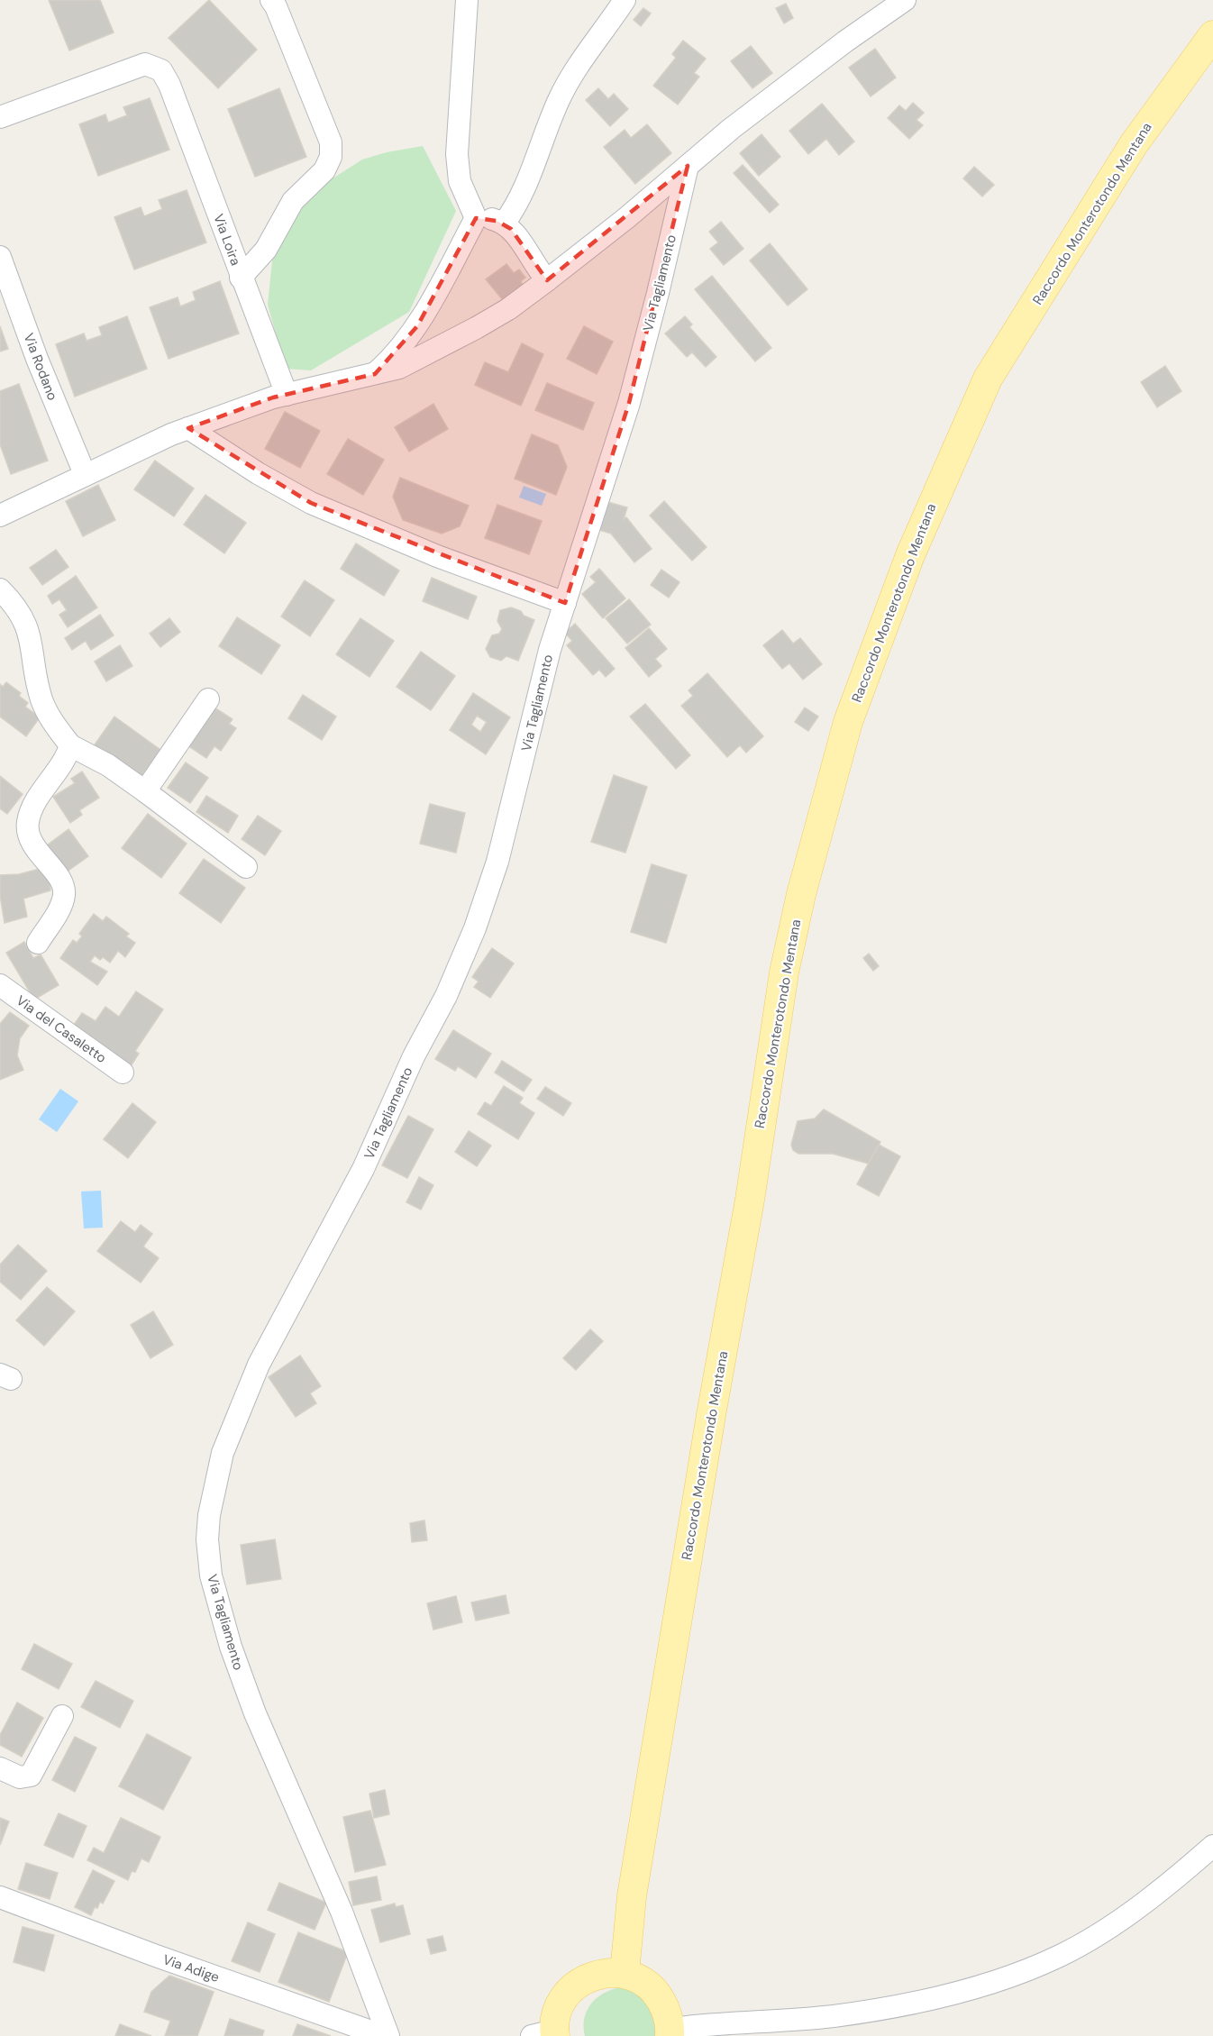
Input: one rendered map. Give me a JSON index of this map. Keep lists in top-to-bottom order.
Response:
{
  "streets": {
    "main road": ["Raccordo Monterotondo Mentana"],
    "street": [
      "Via Loira",
      "Via Tagliamento",
      "Via Rodano",
      "Via del Casaletto",
      "Via Adige"
    ]
  }
}
